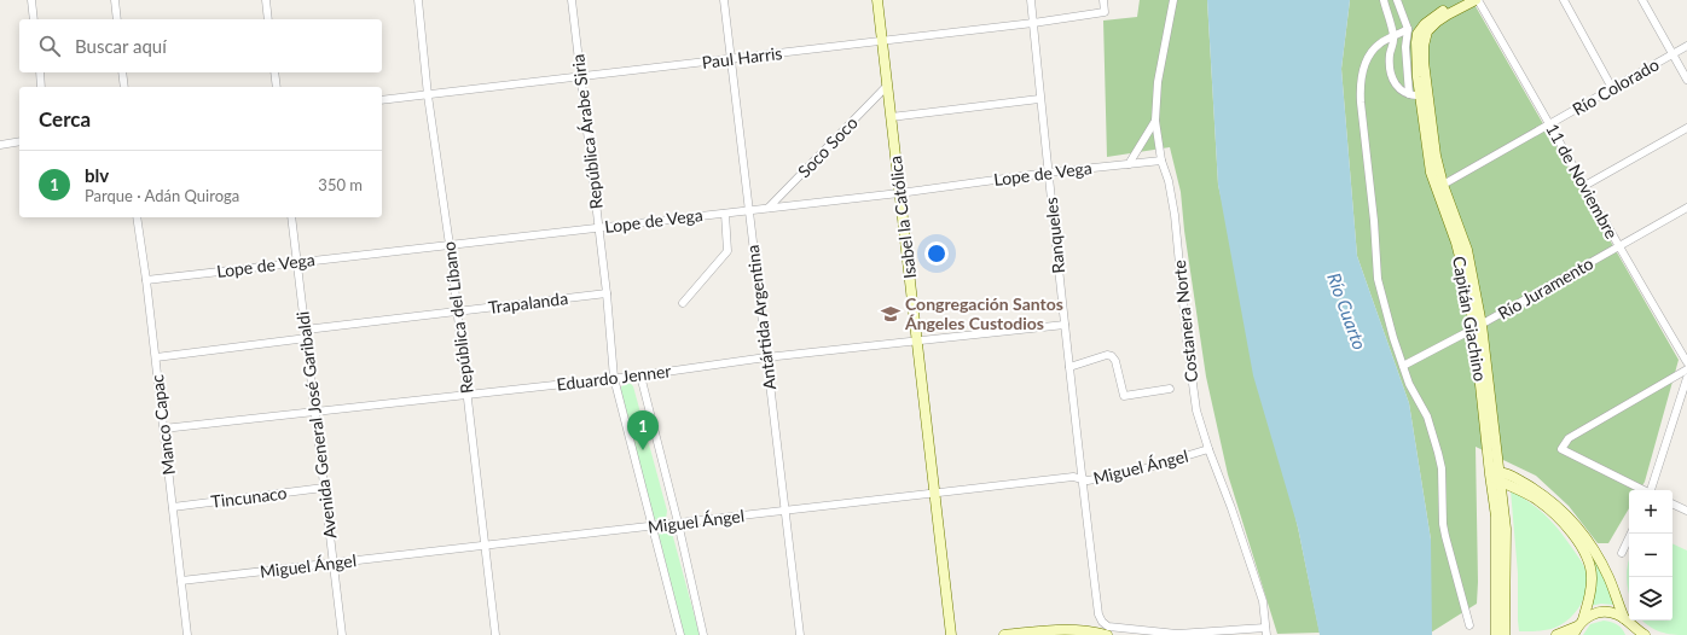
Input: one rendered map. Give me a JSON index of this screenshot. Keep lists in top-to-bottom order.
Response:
{
  "streets": {
    "main road": ["Isabel la Católica", "Capitán Giachino"],
    "street": [
      "Paul Harris",
      "Río Colorado",
      "República Árabe Siria",
      "Soco Soco",
      "Lope de Vega",
      "11 de Noviembre",
      "Ranqueles",
      "Río Juramento",
      "Trapalanda",
      "República del Líbano",
      "Antártida Argentina",
      "Costanera Norte",
      "Eduardo Jenner",
      "Manco Capac",
      "Avenida General José Garibaldi",
      "Miguel Ángel",
      "Tincunaco"
    ]
  },
  "crossings": [
    ["Paul Harris", "República Árabe Siria"],
    ["Paul Harris", "Isabel la Católica"],
    ["Paul Harris", "Ranqueles"],
    ["Paul Harris", "República del Líbano"],
    ["Paul Harris", "Antártida Argentina"],
    ["Río Colorado", "11 de Noviembre"],
    ["Río Colorado", "Capitán Giachino"],
    ["República Árabe Siria", "Lope de Vega"],
    ["República Árabe Siria", "Trapalanda"],
    ["República Árabe Siria", "Eduardo Jenner"],
    ["República Árabe Siria", "Miguel Ángel"],
    ["Soco Soco", "Lope de Vega"],
    ["Soco Soco", "Isabel la Católica"],
    ["Lope de Vega", "Isabel la Católica"],
    ["Lope de Vega", "Ranqueles"],
    ["Lope de Vega", "República del Líbano"],
    ["Lope de Vega", "Antártida Argentina"],
    ["Lope de Vega", "Costanera Norte"],
    ["Lope de Vega", "Manco Capac"],
    ["Lope de Vega", "Avenida General José Garibaldi"],
    ["11 de Noviembre", "Río Juramento"],
    ["11 de Noviembre", "Capitán Giachino"],
    ["Isabel la Católica", "Eduardo Jenner"],
    ["Isabel la Católica", "Miguel Ángel"],
    ["Ranqueles", "Costanera Norte"],
    ["Ranqueles", "Eduardo Jenner"],
    ["Ranqueles", "Miguel Ángel"],
    ["Río Juramento", "Capitán Giachino"],
    ["Trapalanda", "República del Líbano"],
    ["Trapalanda", "Avenida General José Garibaldi"],
    ["República del Líbano", "Eduardo Jenner"],
    ["República del Líbano", "Miguel Ángel"],
    ["Antártida Argentina", "Eduardo Jenner"],
    ["Antártida Argentina", "Miguel Ángel"],
    ["Costanera Norte", "Miguel Ángel"],
    ["Eduardo Jenner", "Manco Capac"],
    ["Eduardo Jenner", "Avenida General José Garibaldi"],
    ["Manco Capac", "Miguel Ángel"],
    ["Manco Capac", "Tincunaco"],
    ["Avenida General José Garibaldi", "Miguel Ángel"],
    ["Avenida General José Garibaldi", "Tincunaco"]
  ],
  "water": ["Río Cuarto"],
  "places": {
    "school or university": ["Congregación Santos Ángeles Custodios"]
  },
  "page": {
    "search": "Buscar aquí",
    "heading": "Cerca",
    "list": [
      {
        "mark": "1",
        "name": "blv",
        "note": "Parque · Adán Quiroga",
        "value": "350 m"
      }
    ],
    "pins": "1",
    "map_buttons": ["+", "−"]
  }
}
